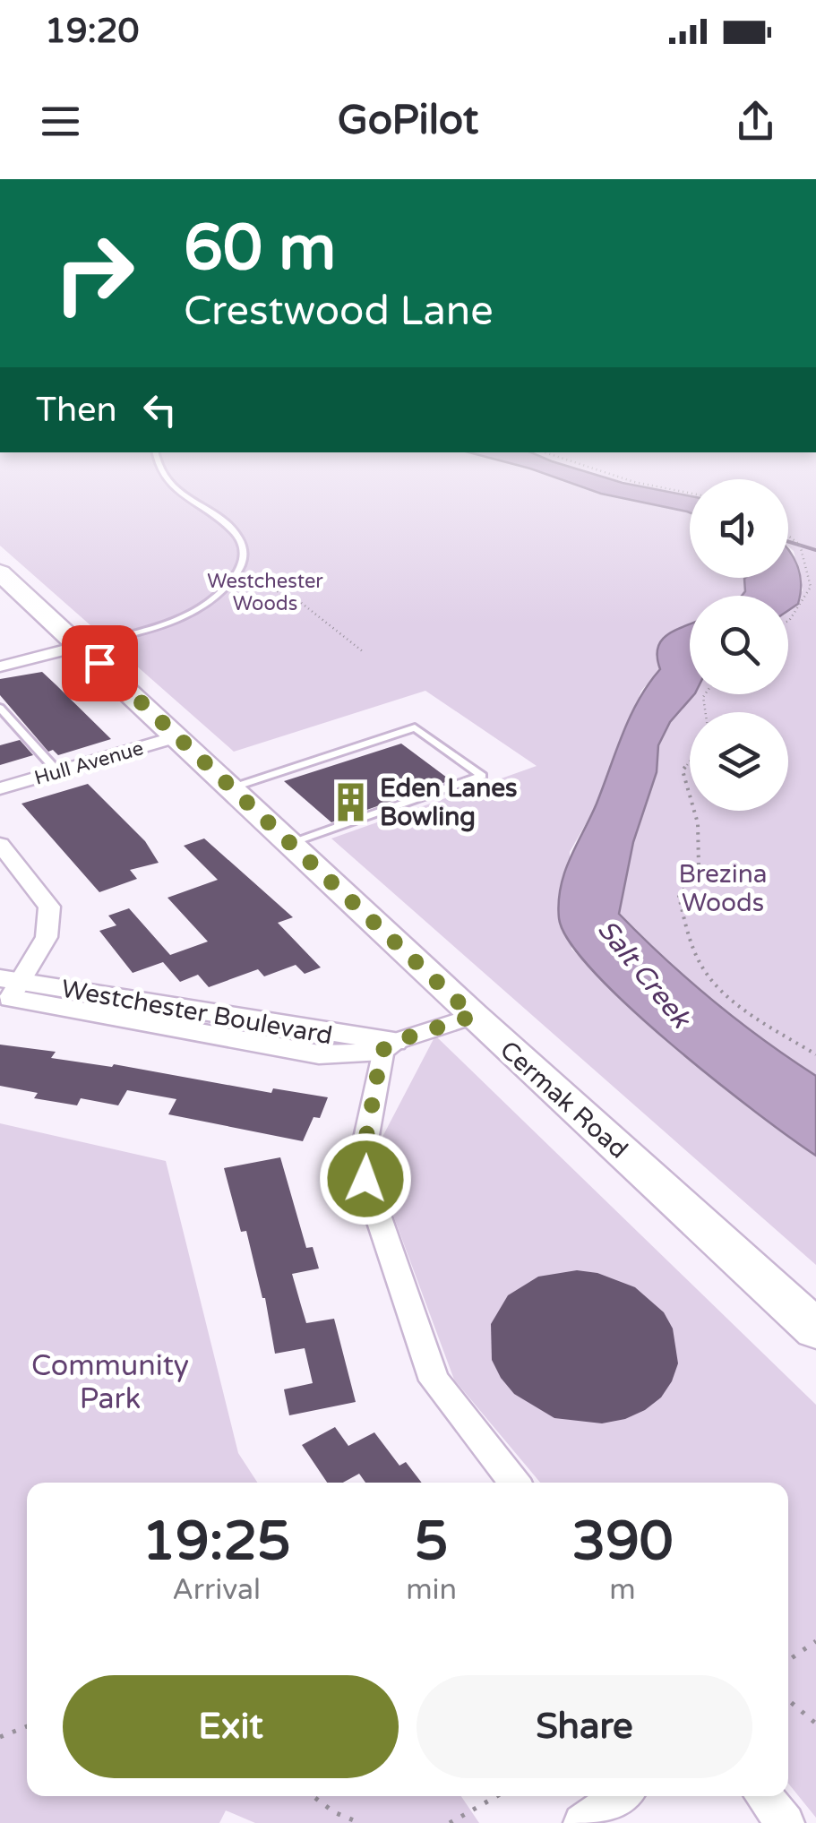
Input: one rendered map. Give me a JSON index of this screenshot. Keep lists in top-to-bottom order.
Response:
{
  "streets": {
    "main road": ["Cermak Road"],
    "street": ["Hull Avenue", "Westchester Boulevard"]
  },
  "crossings": [
    ["Hull Avenue", "Cermak Road"]
  ],
  "water": ["Salt Creek"],
  "parks": ["Westchester Woods", "Brezina Woods", "Community Park"],
  "places": {
    "building": ["Eden Lanes Bowling"]
  },
  "page": {
    "status": "19:20",
    "header": "GoPilot",
    "turn": ["60 m", "Crestwood Lane"],
    "then": "Then",
    "eta": [
      "19:25",
      "Arrival",
      "5",
      "min",
      "390",
      "m"
    ],
    "buttons": ["Exit", "Share"]
  }
}
